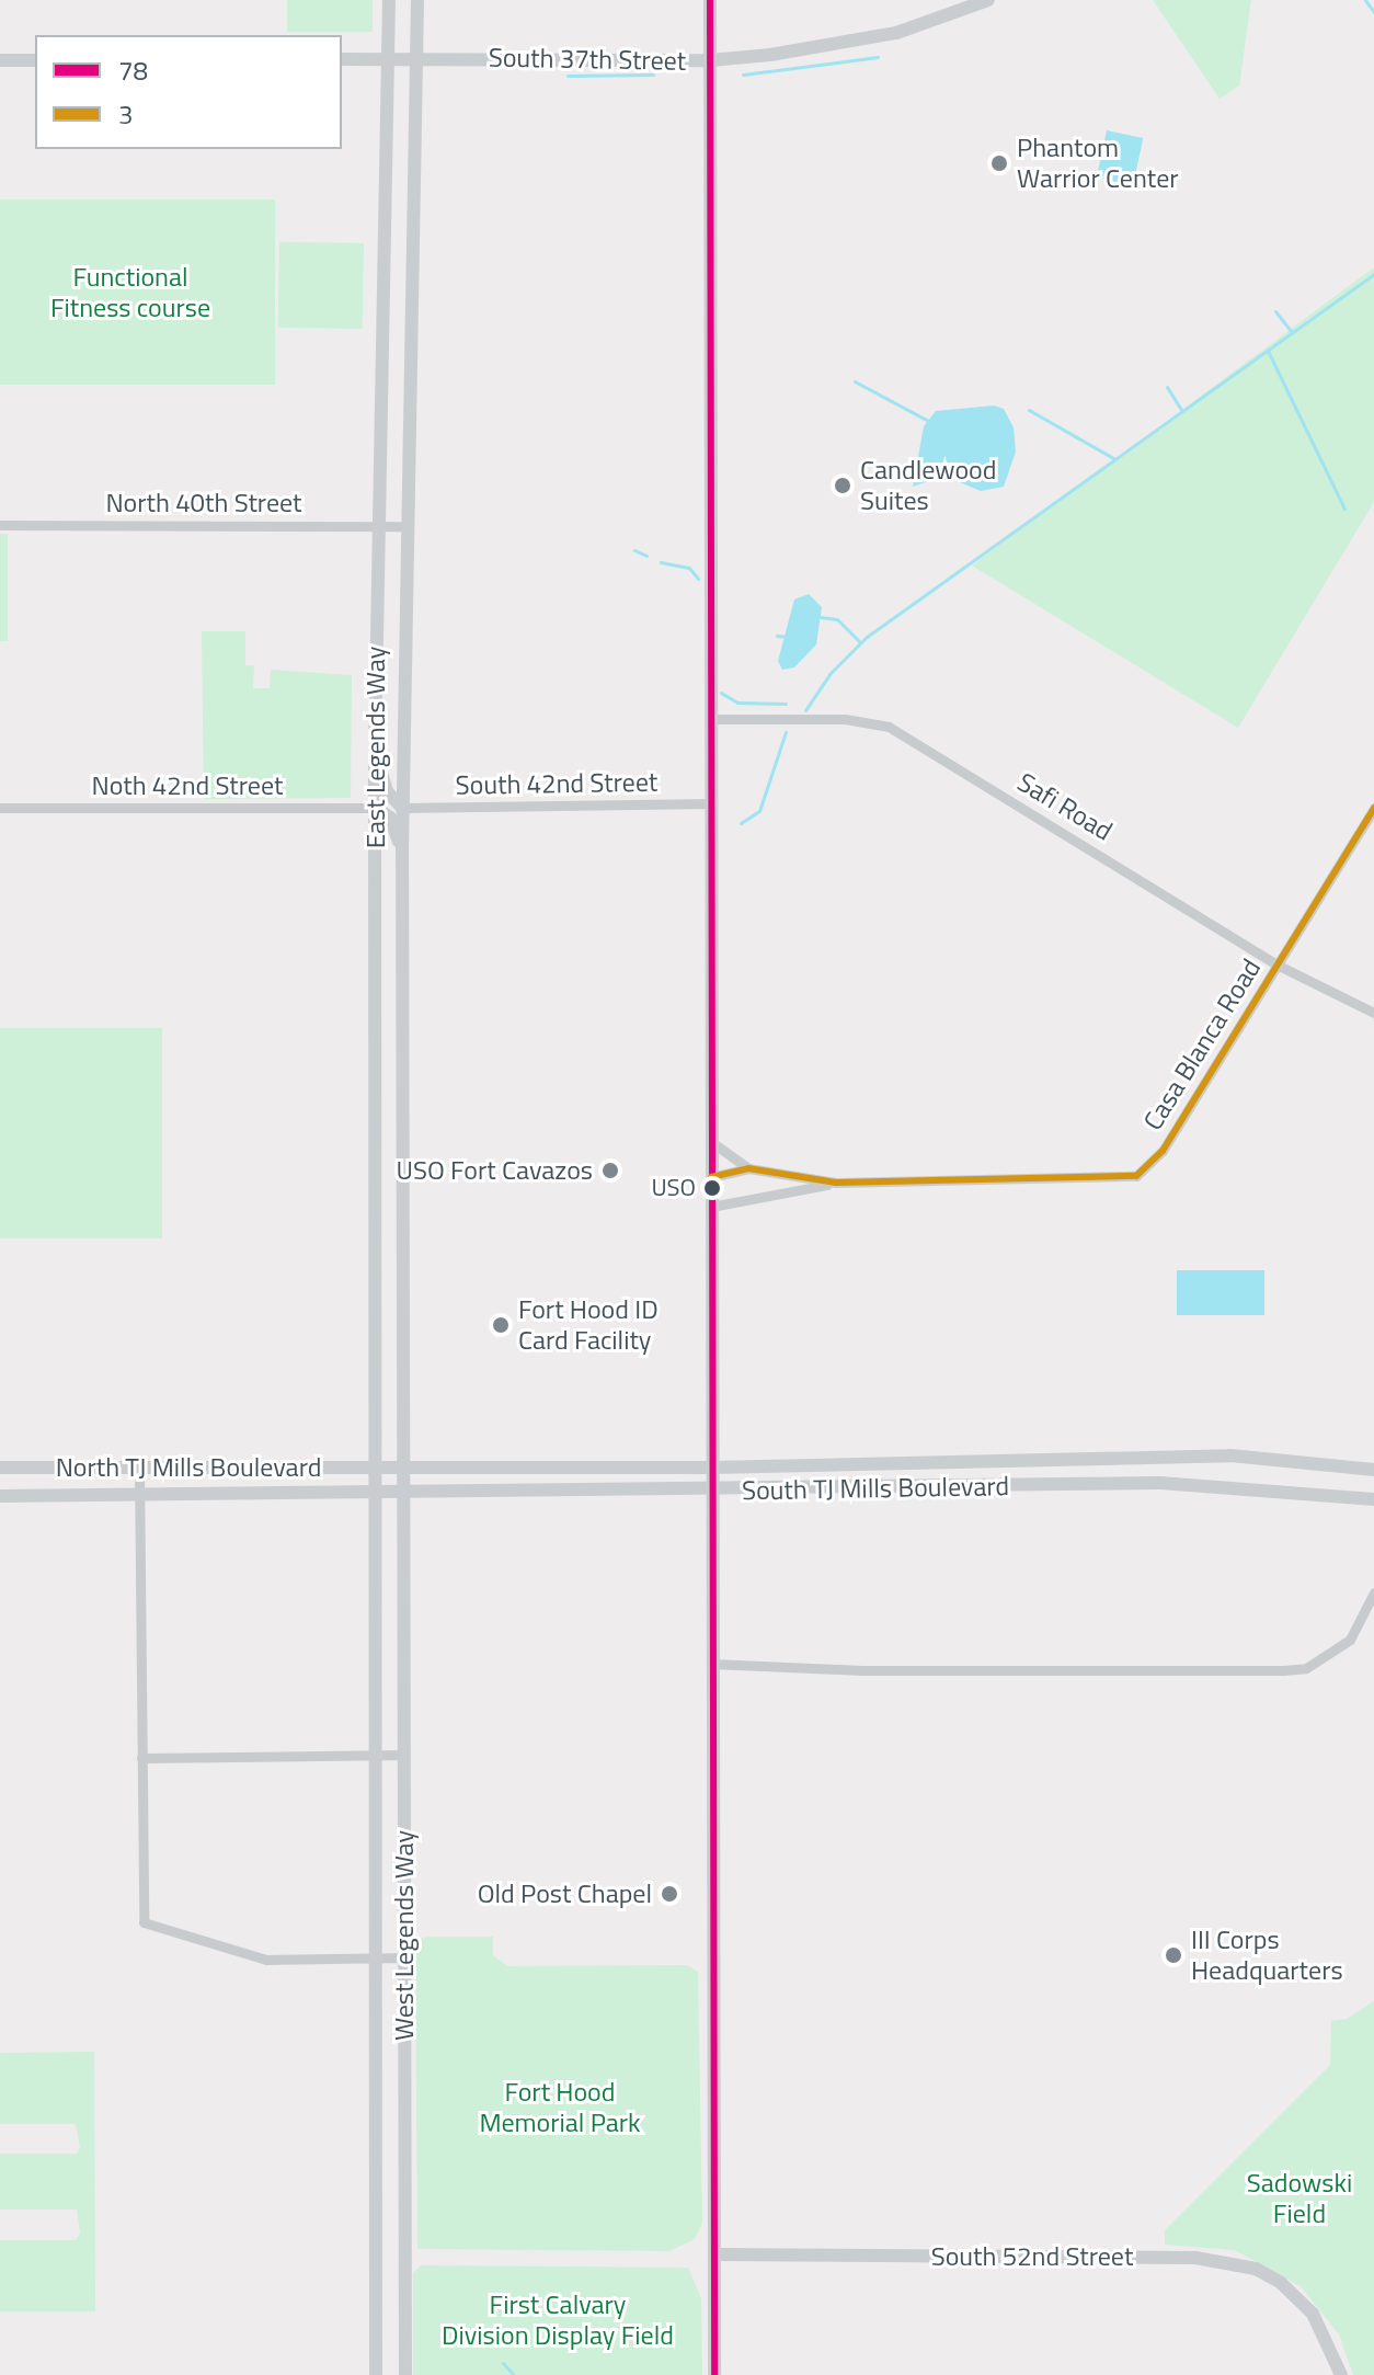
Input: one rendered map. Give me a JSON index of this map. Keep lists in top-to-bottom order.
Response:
{
  "streets": {
    "street": [
      "South 37th Street",
      "North 40th Street",
      "East Legends Way",
      "South 42nd Street",
      "Noth 42nd Street",
      "Safi Road",
      "Casa Blanca Road",
      "North TJ Mills Boulevard",
      "South TJ Mills Boulevard",
      "West Legends Way",
      "South 52nd Street"
    ]
  },
  "crossings": [
    ["South 37th Street", "East Legends Way"],
    ["North 40th Street", "East Legends Way"],
    ["East Legends Way", "South 42nd Street"],
    ["East Legends Way", "Noth 42nd Street"],
    ["East Legends Way", "North TJ Mills Boulevard"],
    ["East Legends Way", "South TJ Mills Boulevard"],
    ["East Legends Way", "West Legends Way"],
    ["Safi Road", "Casa Blanca Road"],
    ["North TJ Mills Boulevard", "South TJ Mills Boulevard"],
    ["North TJ Mills Boulevard", "West Legends Way"],
    ["South TJ Mills Boulevard", "West Legends Way"]
  ],
  "parks": [
    "Functional Fitness course",
    "Fort Hood Memorial Park",
    "Sadowski Field",
    "First Calvary Division Display Field"
  ],
  "places": [
    "Phantom Warrior Center",
    "Candlewood Suites",
    "USO Fort Cavazos",
    "USO",
    "Fort Hood ID Card Facility",
    "Old Post Chapel",
    "III Corps Headquarters"
  ],
  "lines": ["transit line 78", "transit line 3"],
  "legend": ["78", "3"]
}
